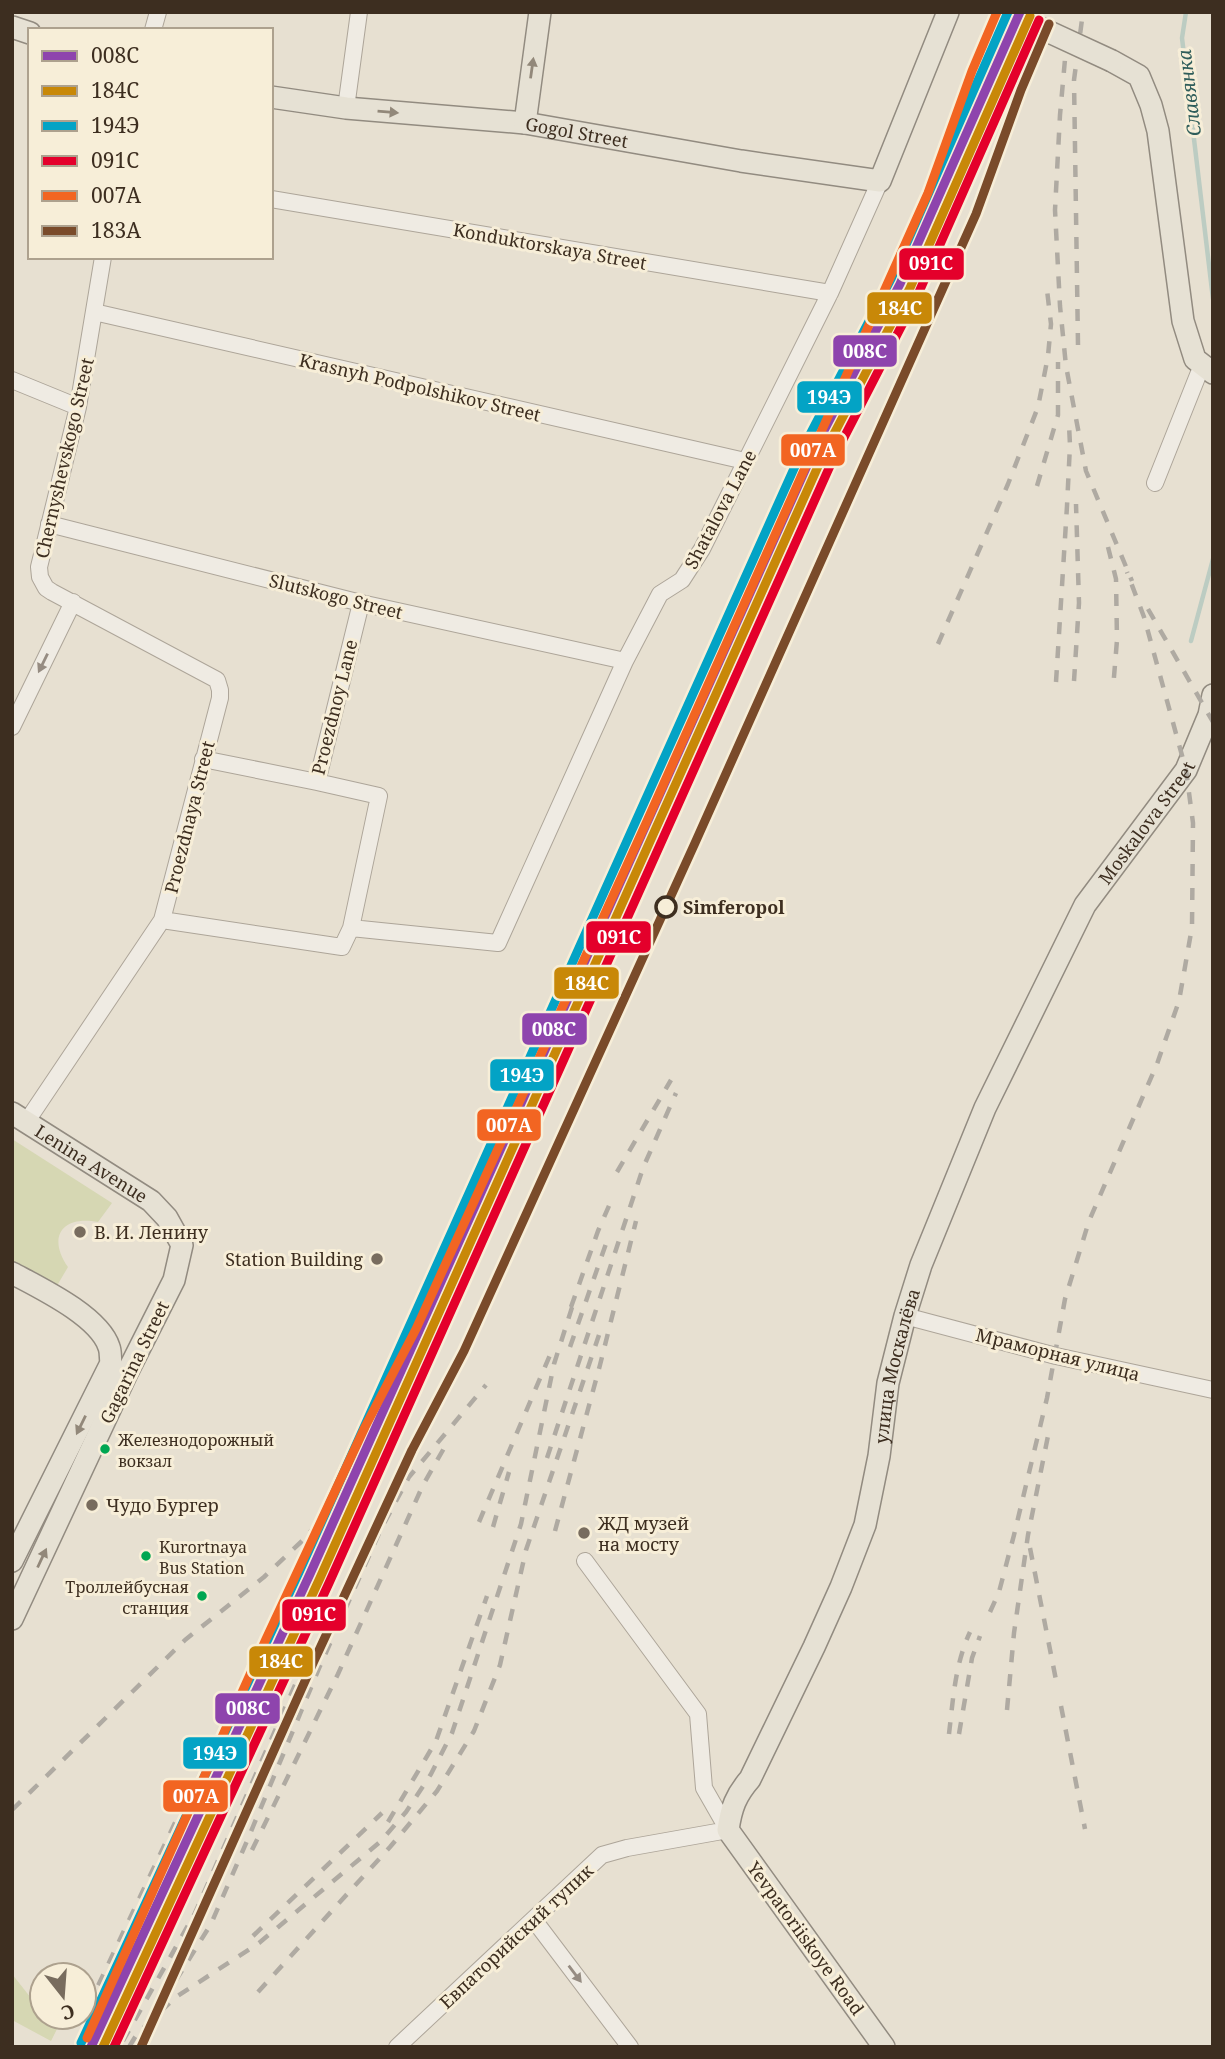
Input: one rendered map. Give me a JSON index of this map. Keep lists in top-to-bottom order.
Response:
{
  "streets": {
    "main road": [
      "Gogol Street",
      "Moskalova Street",
      "Lenina Avenue",
      "Gagarina Street",
      "улица Москалёва",
      "Yevpatoriiskoye Road"
    ],
    "street": [
      "Konduktorskaya Street",
      "Krasnyh Podpolshikov Street",
      "Chernyshevskogo Street",
      "Shatalova Lane",
      "Slutskogo Street",
      "Proezdnoy Lane",
      "Proezdnaya Street",
      "Мраморная улица",
      "Евпаторийский тупик"
    ]
  },
  "crossings": [
    ["Gogol Street", "Shatalova Lane"],
    ["Konduktorskaya Street", "Shatalova Lane"],
    ["Krasnyh Podpolshikov Street", "Chernyshevskogo Street"],
    ["Krasnyh Podpolshikov Street", "Shatalova Lane"],
    ["Chernyshevskogo Street", "Slutskogo Street"],
    ["Chernyshevskogo Street", "Proezdnaya Street"],
    ["Shatalova Lane", "Slutskogo Street"],
    ["Slutskogo Street", "Proezdnoy Lane"],
    ["Proezdnoy Lane", "Proezdnaya Street"],
    ["Proezdnaya Street", "Lenina Avenue"],
    ["Moskalova Street", "Мраморная улица"],
    ["Moskalova Street", "улица Москалёва"],
    ["Lenina Avenue", "Gagarina Street"],
    ["Мраморная улица", "улица Москалёва"],
    ["улица Москалёва", "Евпаторийский тупик"],
    ["улица Москалёва", "Yevpatoriiskoye Road"],
    ["Евпаторийский тупик", "Yevpatoriiskoye Road"]
  ],
  "water": ["Славянка"],
  "places": [
    "Simferopol",
    "В. И. Ленину",
    "Station Building",
    "Железнодорожный вокзал",
    "Чудо Бургер",
    "ЖД музей на мосту",
    "Kurortnaya Bus Station",
    "Троллейбусная станция"
  ],
  "lines": [
    "transit line 008С",
    "transit line 194Э",
    "transit line 007А",
    "transit line 184С",
    "transit line 091С",
    "transit line 183А"
  ],
  "legend": [
    "008С",
    "184С",
    "194Э",
    "091С",
    "007А",
    "183А"
  ],
  "north": "bottom"
}
